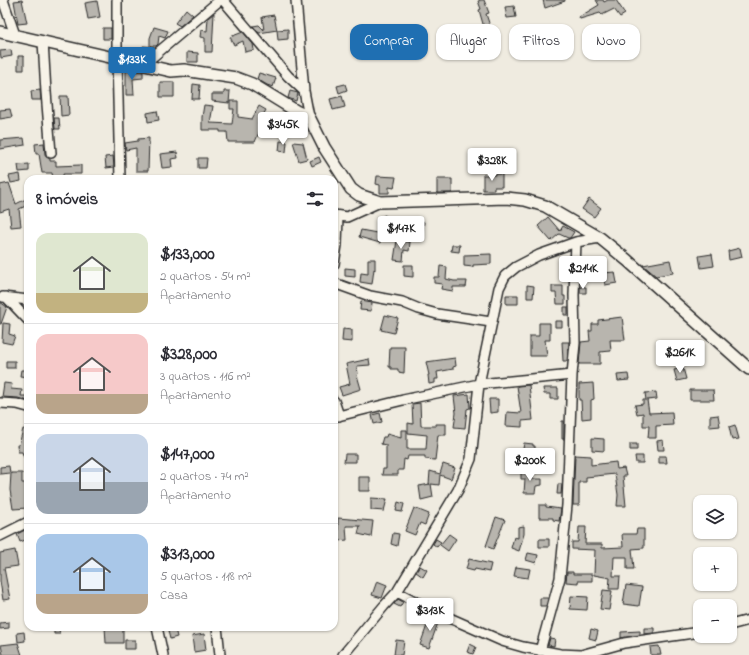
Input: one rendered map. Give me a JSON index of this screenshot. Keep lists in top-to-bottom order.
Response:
{
  "page": {
    "chip": [
      "Comprar",
      "Alugar",
      "Filtros",
      "Novo"
    ],
    "price": [
      "$133K",
      "$345K",
      "$328K",
      "$147K",
      "$214K",
      "$261K",
      "$200K",
      "$313K"
    ],
    "heading": "8 imóveis",
    "list": [
      {
        "name": "$133,000",
        "note": "2 quartos · 54 m² · Apartamento"
      },
      {
        "name": "$328,000",
        "note": "3 quartos · 116 m² · Apartamento"
      },
      {
        "name": "$147,000",
        "note": "2 quartos · 74 m² · Apartamento"
      },
      {
        "name": "$313,000",
        "note": "5 quartos · 118 m² · Casa"
      }
    ],
    "map_buttons": ["+", "−"]
  }
}
